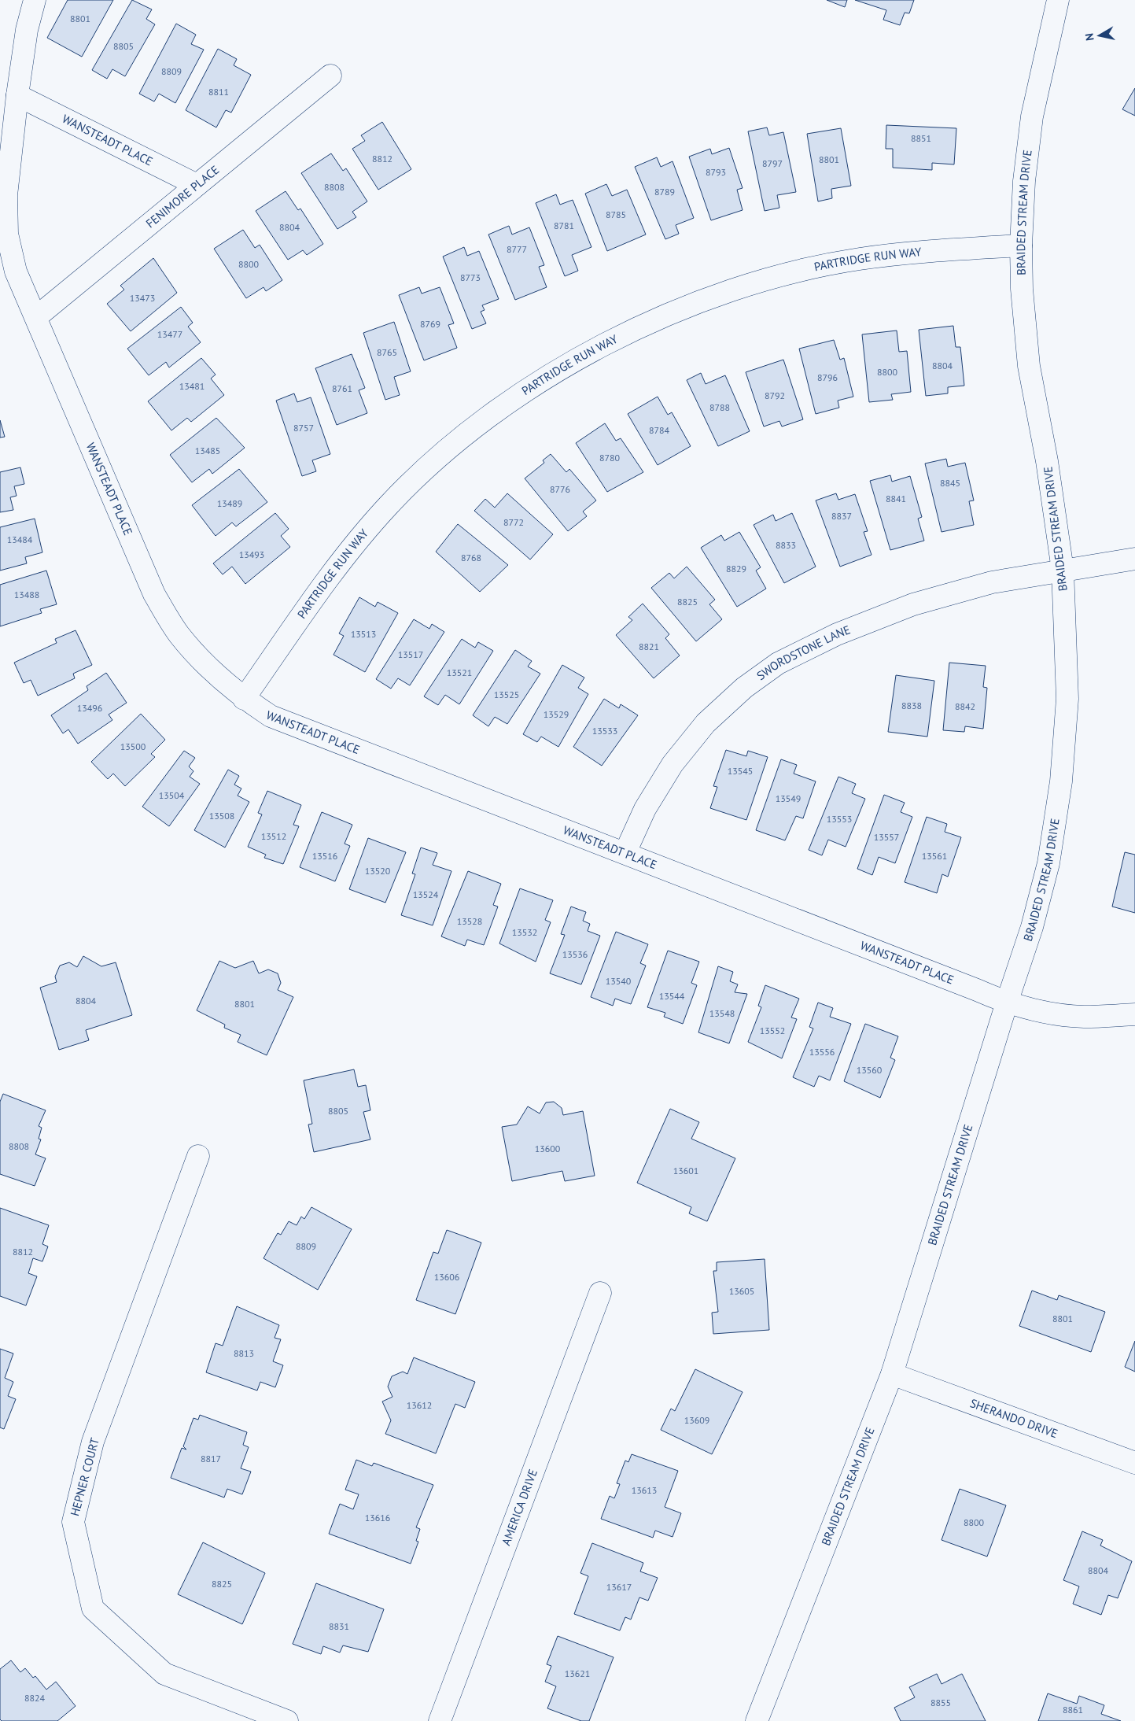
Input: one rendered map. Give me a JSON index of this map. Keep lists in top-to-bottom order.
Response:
{
  "streets": {
    "street": [
      "WANSTEADT PLACE",
      "FENIMORE PLACE",
      "BRAIDED STREAM DRIVE",
      "PARTRIDGE RUN WAY",
      "SWORDSTONE LANE",
      "SHERANDO DRIVE",
      "HEPNER COURT",
      "AMERICA DRIVE"
    ]
  },
  "crossings": [
    ["WANSTEADT PLACE", "FENIMORE PLACE"],
    ["WANSTEADT PLACE", "BRAIDED STREAM DRIVE"],
    ["WANSTEADT PLACE", "PARTRIDGE RUN WAY"],
    ["WANSTEADT PLACE", "SWORDSTONE LANE"],
    ["BRAIDED STREAM DRIVE", "PARTRIDGE RUN WAY"],
    ["BRAIDED STREAM DRIVE", "SWORDSTONE LANE"],
    ["BRAIDED STREAM DRIVE", "SHERANDO DRIVE"]
  ],
  "house_numbers": [
    "8801",
    "8805",
    "8809",
    "8811",
    "8851",
    "8812",
    "8801",
    "8797",
    "8793",
    "8808",
    "8789",
    "8785",
    "8781",
    "8804",
    "8777",
    "8800",
    "8773",
    "13473",
    "8769",
    "13477",
    "8765",
    "8804",
    "8800",
    "8796",
    "13481",
    "8761",
    "8792",
    "8788",
    "8757",
    "8784",
    "13485",
    "8780",
    "8845",
    "8776",
    "8841",
    "13489",
    "8837",
    "8772",
    "13484",
    "8833",
    "13493",
    "8768",
    "8829",
    "13488",
    "8825",
    "13513",
    "8821",
    "13517",
    "13521",
    "13525",
    "8838",
    "8842",
    "13496",
    "13529",
    "13533",
    "13500",
    "13545",
    "13504",
    "13549",
    "13508",
    "13553",
    "13512",
    "13557",
    "13516",
    "13561",
    "13520",
    "13524",
    "13528",
    "13532",
    "13536",
    "13540",
    "13544",
    "8804",
    "8801",
    "13548",
    "13552",
    "13556",
    "13560",
    "8805",
    "8808",
    "13600",
    "13601",
    "8809",
    "8812",
    "13606",
    "13605",
    "8801",
    "8813",
    "13612",
    "13609",
    "8817",
    "13613",
    "13616",
    "8800",
    "8804",
    "8825",
    "13617",
    "8831",
    "13621",
    "8824",
    "8855",
    "8861"
  ],
  "north": "left"
}
